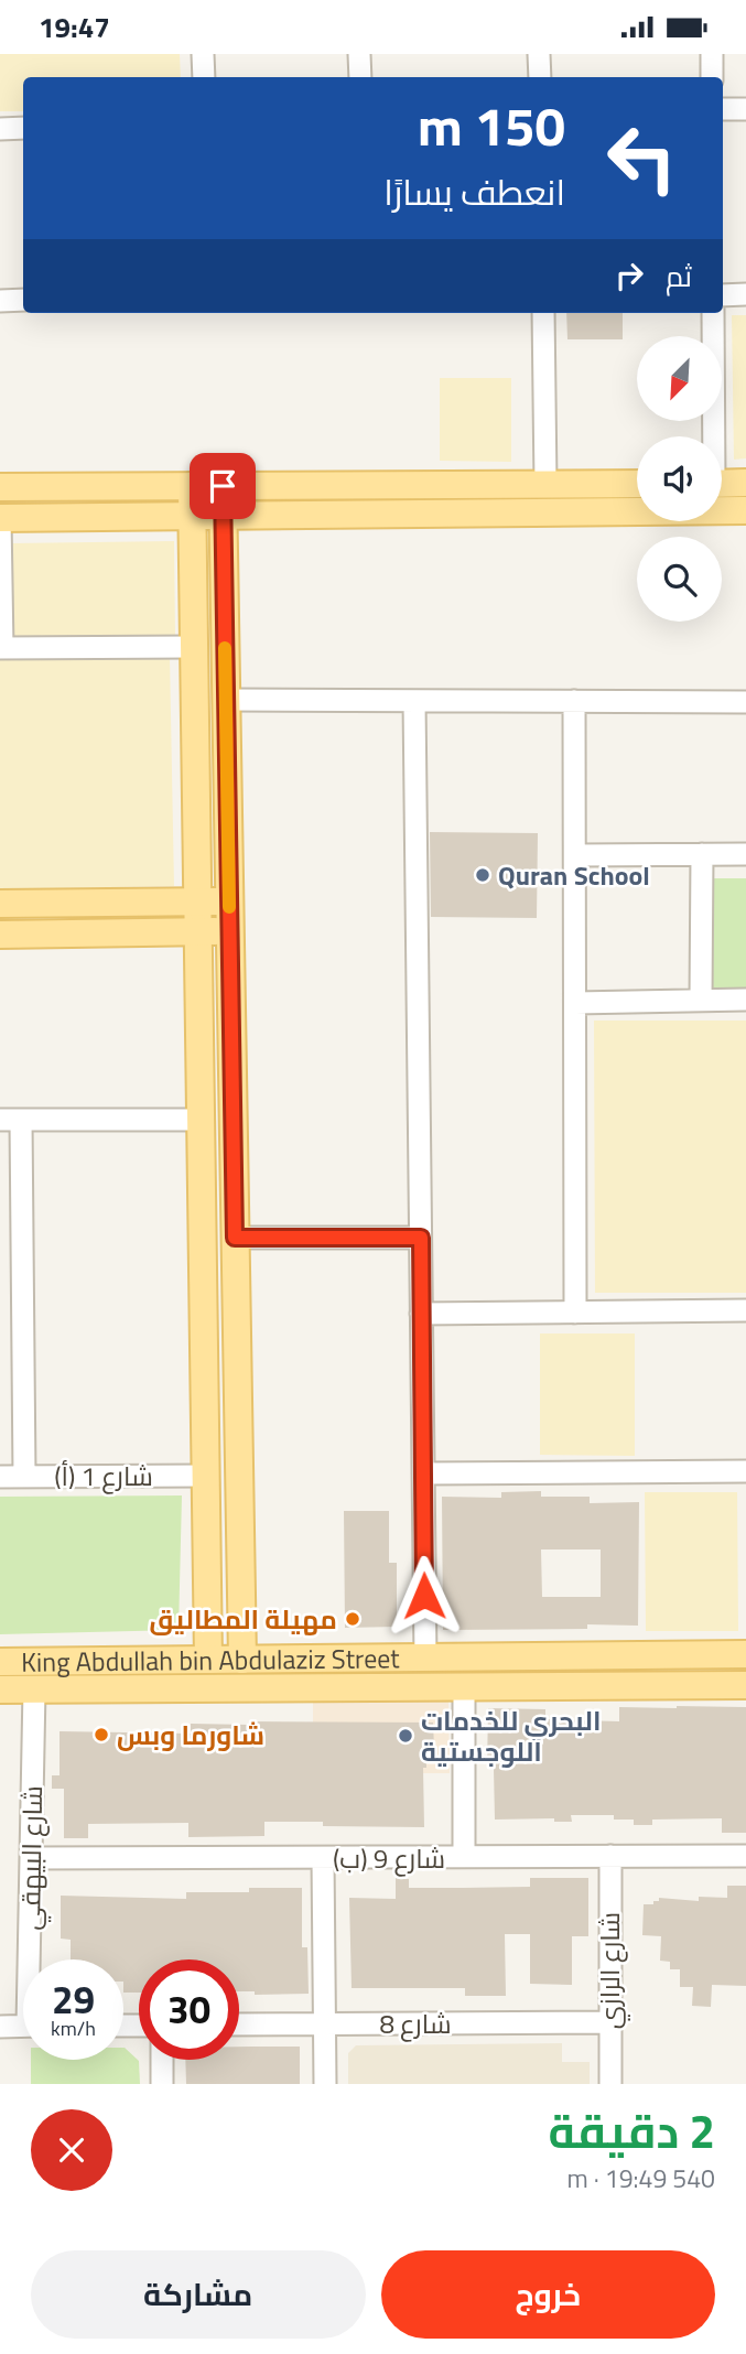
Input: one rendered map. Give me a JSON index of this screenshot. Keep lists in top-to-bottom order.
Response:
{
  "streets": {
    "main road": ["King Abdullah bin Abdulaziz Street"],
    "street": [
      "شارع 1 (أ)",
      "شارع البيهقي",
      "شارع 9 (ب)",
      "شارع الرازي",
      "شارع 8"
    ]
  },
  "crossings": [
    ["King Abdullah bin Abdulaziz Street", "شارع البيهقي"],
    ["شارع البيهقي", "شارع 9 (ب)"],
    ["شارع 9 (ب)", "شارع الرازي"],
    ["شارع الرازي", "شارع 8"]
  ],
  "places": [
    "Quran School",
    "مهيلة المطاليق",
    "شاورما وبس",
    "البحري للخدمات اللوجستية"
  ],
  "north": "bottom left",
  "page": {
    "status": "19:47",
    "turn": ["150 m", "انعطف يسارًا"],
    "then": "ثم",
    "speed": "29 km/h",
    "limit": "30",
    "heading": ["2 دقيقة", "540 m · 19:49"],
    "buttons": ["خروج", "مشاركة"]
  }
}
